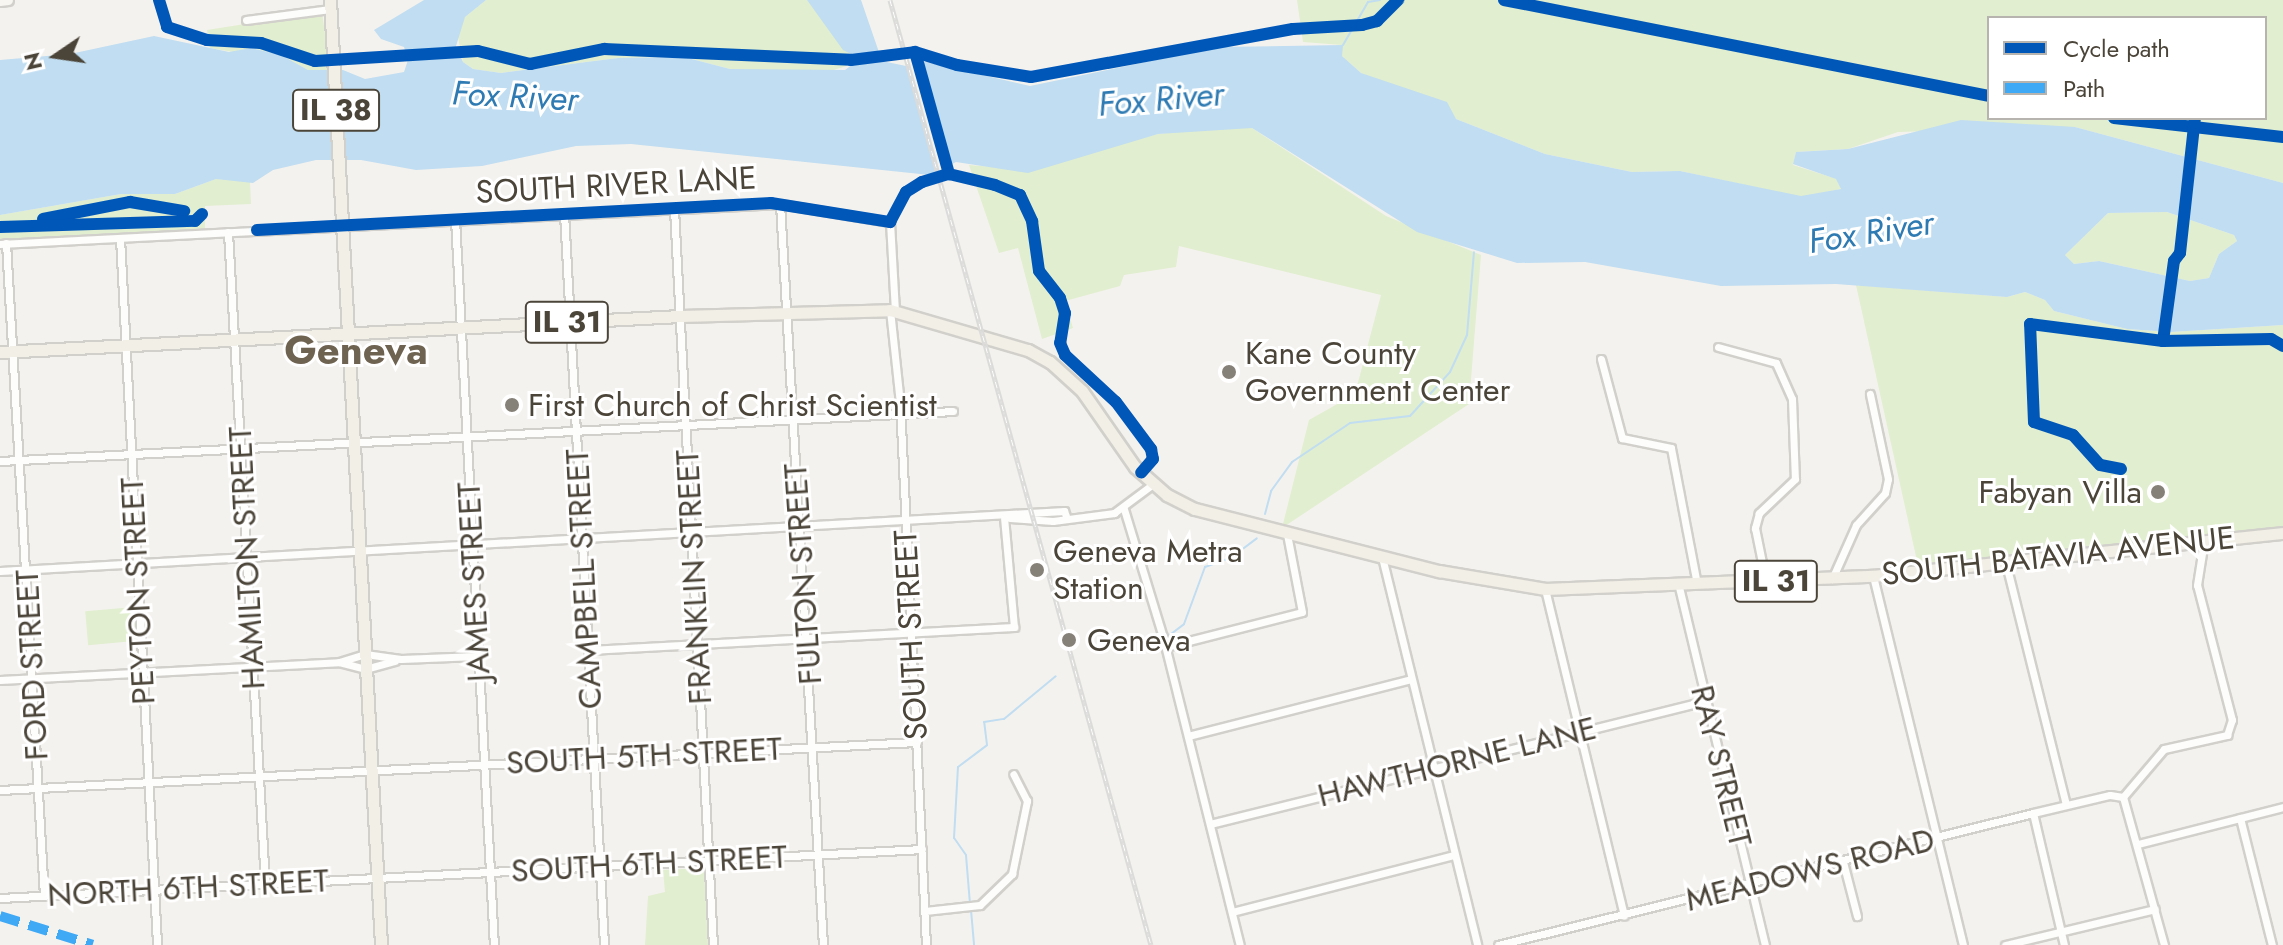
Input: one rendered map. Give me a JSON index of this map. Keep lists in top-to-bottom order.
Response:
{
  "streets": {
    "main road": ["IL 38", "IL 31", "SOUTH BATAVIA AVENUE"],
    "street": [
      "SOUTH RIVER LANE",
      "HAMILTON STREET",
      "FULTON STREET",
      "FRANKLIN STREET",
      "CAMPBELL STREET",
      "JAMES STREET",
      "PEYTON STREET",
      "SOUTH STREET",
      "FORD STREET",
      "SOUTH 5TH STREET",
      "HAWTHORNE LANE",
      "RAY STREET",
      "SOUTH 6TH STREET",
      "MEADOWS ROAD",
      "NORTH 6TH STREET"
    ]
  },
  "crossings": [
    ["IL 38", "SOUTH RIVER LANE"],
    ["IL 38", "IL 31"],
    ["IL 38", "SOUTH 5TH STREET"],
    ["IL 38", "SOUTH 6TH STREET"],
    ["IL 38", "NORTH 6TH STREET"],
    ["SOUTH RIVER LANE", "HAMILTON STREET"],
    ["SOUTH RIVER LANE", "FULTON STREET"],
    ["SOUTH RIVER LANE", "FRANKLIN STREET"],
    ["SOUTH RIVER LANE", "CAMPBELL STREET"],
    ["SOUTH RIVER LANE", "JAMES STREET"],
    ["SOUTH RIVER LANE", "PEYTON STREET"],
    ["SOUTH RIVER LANE", "SOUTH STREET"],
    ["SOUTH RIVER LANE", "FORD STREET"],
    ["IL 31", "SOUTH BATAVIA AVENUE"],
    ["IL 31", "HAMILTON STREET"],
    ["IL 31", "FULTON STREET"],
    ["IL 31", "FRANKLIN STREET"],
    ["IL 31", "CAMPBELL STREET"],
    ["IL 31", "JAMES STREET"],
    ["IL 31", "PEYTON STREET"],
    ["IL 31", "SOUTH STREET"],
    ["IL 31", "FORD STREET"],
    ["SOUTH BATAVIA AVENUE", "SOUTH STREET"],
    ["SOUTH BATAVIA AVENUE", "RAY STREET"],
    ["HAMILTON STREET", "SOUTH 5TH STREET"],
    ["HAMILTON STREET", "NORTH 6TH STREET"],
    ["FULTON STREET", "SOUTH 5TH STREET"],
    ["FULTON STREET", "SOUTH 6TH STREET"],
    ["FRANKLIN STREET", "SOUTH 5TH STREET"],
    ["FRANKLIN STREET", "SOUTH 6TH STREET"],
    ["CAMPBELL STREET", "SOUTH 5TH STREET"],
    ["CAMPBELL STREET", "SOUTH 6TH STREET"],
    ["JAMES STREET", "SOUTH 5TH STREET"],
    ["JAMES STREET", "SOUTH 6TH STREET"],
    ["PEYTON STREET", "SOUTH 5TH STREET"],
    ["PEYTON STREET", "NORTH 6TH STREET"],
    ["SOUTH STREET", "SOUTH 5TH STREET"],
    ["SOUTH STREET", "SOUTH 6TH STREET"],
    ["FORD STREET", "SOUTH 5TH STREET"],
    ["FORD STREET", "NORTH 6TH STREET"],
    ["HAWTHORNE LANE", "RAY STREET"],
    ["RAY STREET", "MEADOWS ROAD"],
    ["SOUTH 6TH STREET", "NORTH 6TH STREET"]
  ],
  "districts": ["Geneva"],
  "water": ["Fox River"],
  "places": [
    "Kane County Government Center",
    "First Church of Christ Scientist",
    "Fabyan Villa",
    "Geneva Metra Station",
    "Geneva"
  ],
  "legend": ["Cycle path", "Path"],
  "north": "left"
}
